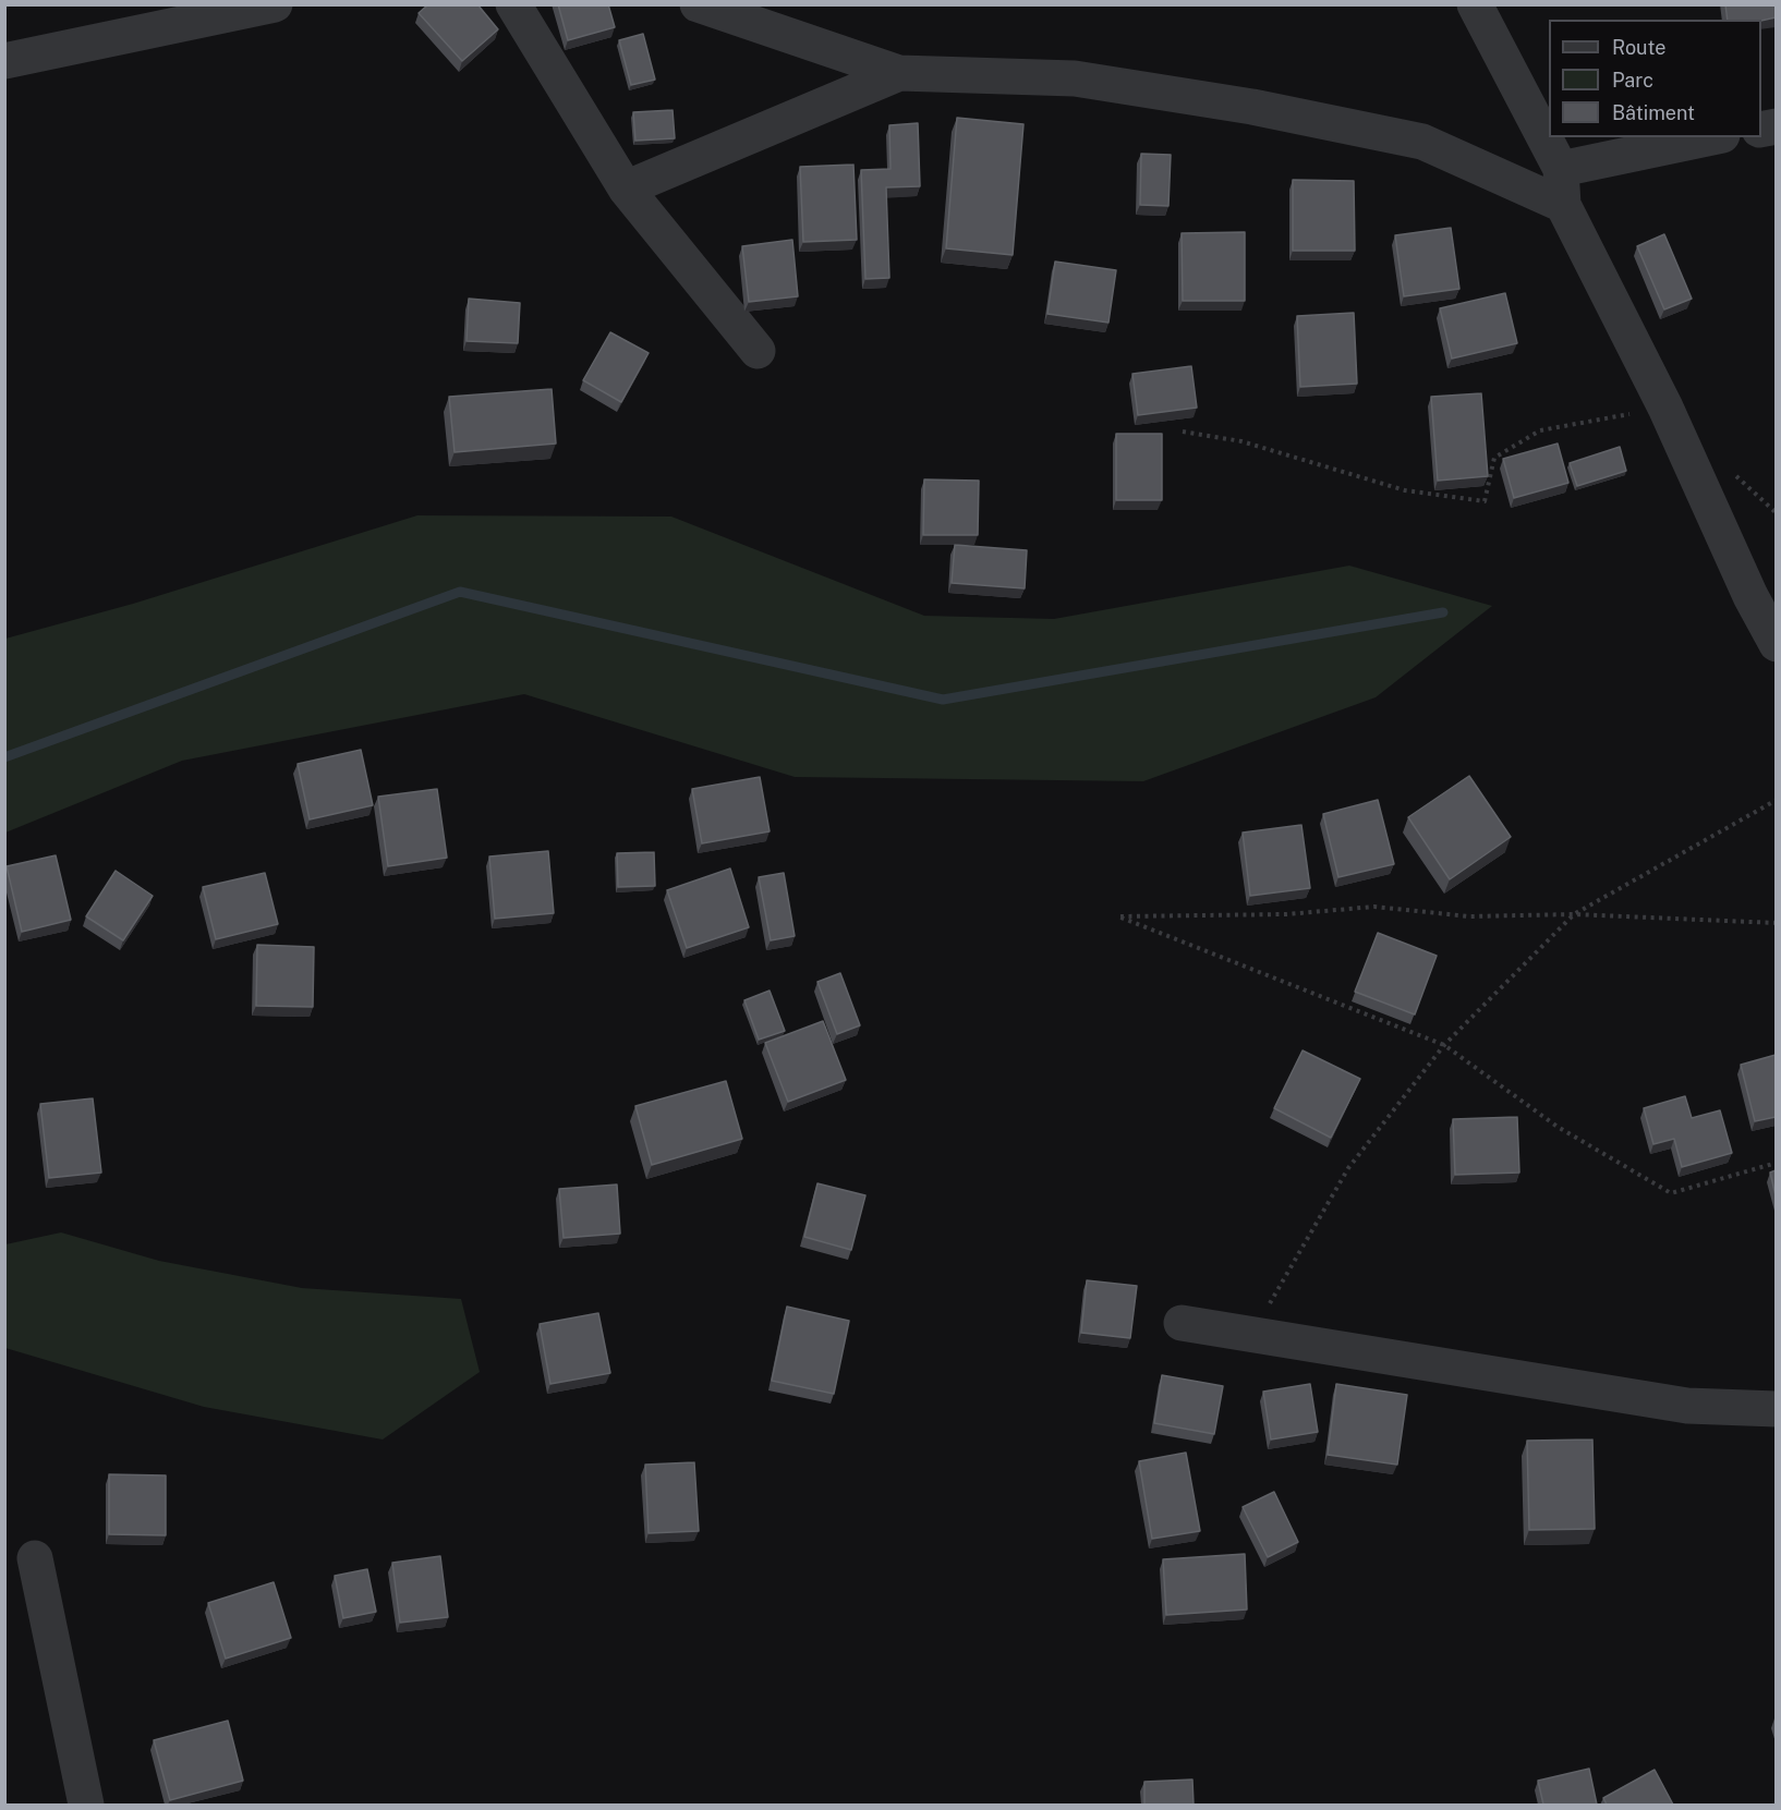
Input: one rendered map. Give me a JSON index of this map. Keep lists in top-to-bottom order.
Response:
{
  "legend": ["Route", "Parc", "Bâtiment"]
}
